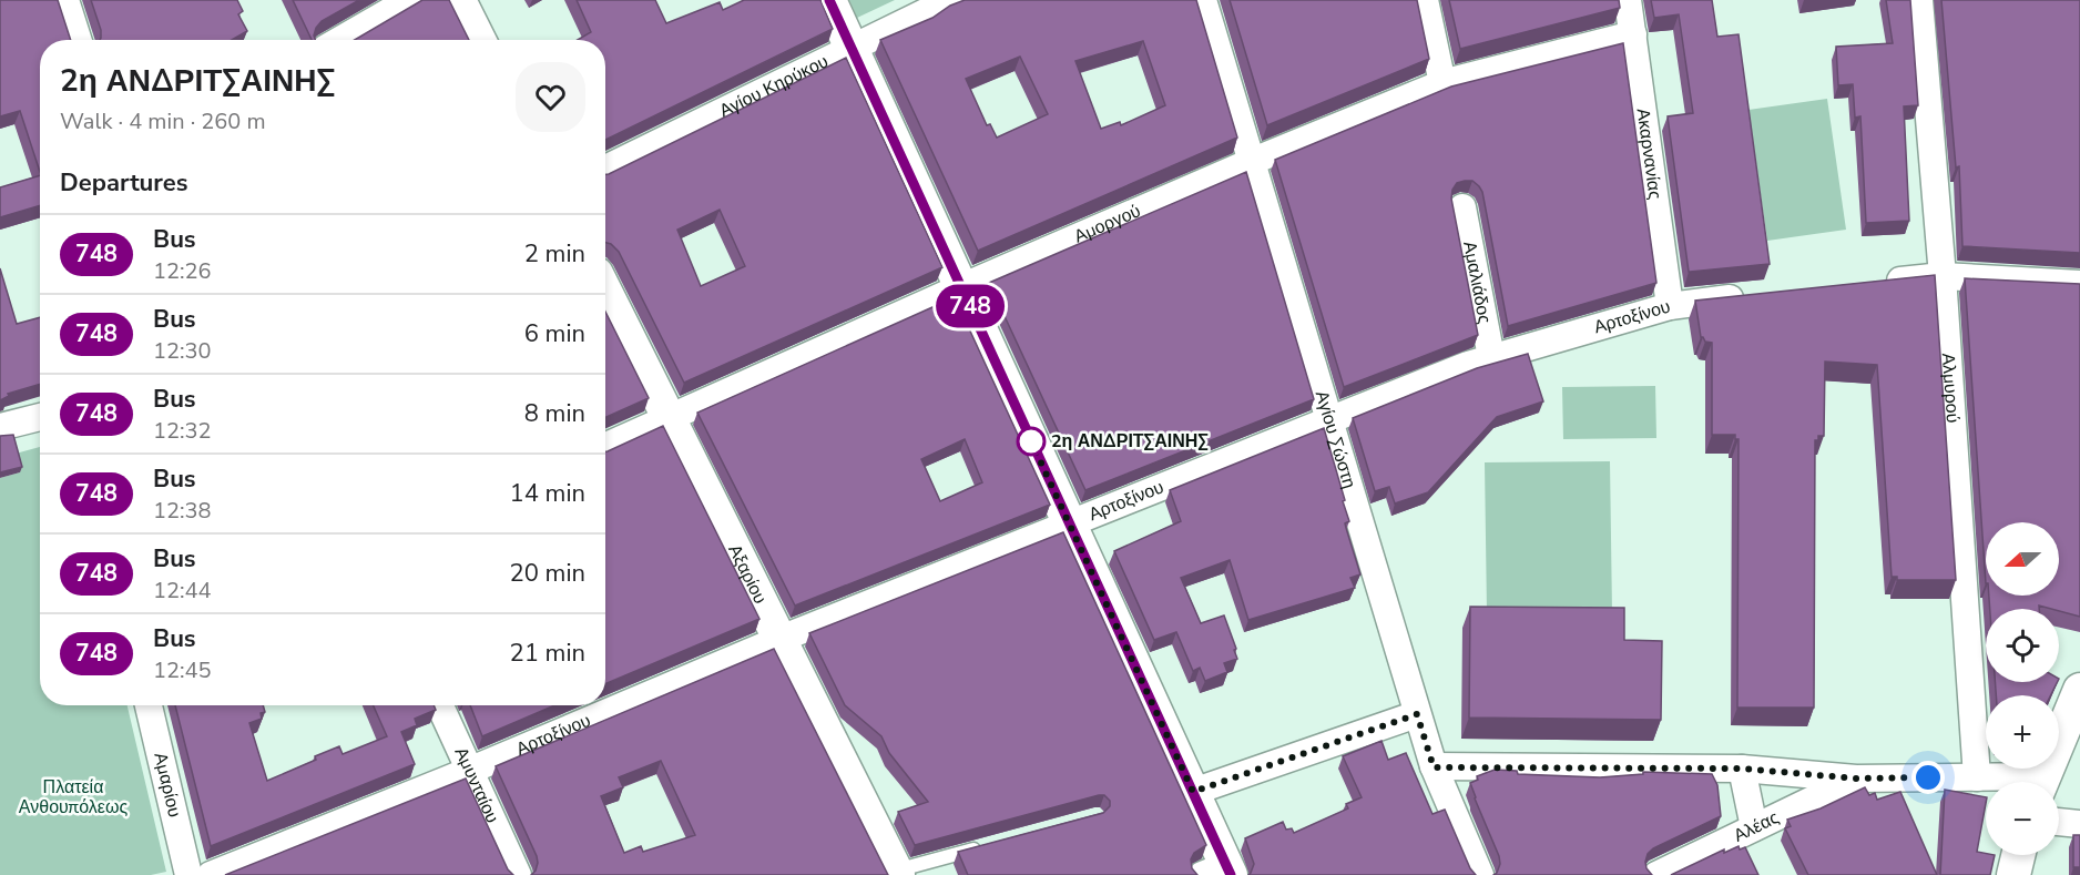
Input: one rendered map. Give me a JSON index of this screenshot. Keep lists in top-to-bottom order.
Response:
{
  "streets": {
    "street": [
      "Αγίου Κηρύκου",
      "Ακαρνανίας",
      "Αμοργού",
      "Αμαλιάδος",
      "Αρτοξίνου",
      "Αλμυρού",
      "Αγίου Σώστη",
      "Αξαρίου",
      "Αμαρίου",
      "Αμυνταίου",
      "Αλέας"
    ]
  },
  "crossings": [
    ["Ακαρνανίας", "Αμοργού"],
    ["Ακαρνανίας", "Αρτοξίνου"],
    ["Αμοργού", "Αγίου Σώστη"],
    ["Αμοργού", "Αξαρίου"],
    ["Αμαλιάδος", "Αρτοξίνου"],
    ["Αρτοξίνου", "Αγίου Σώστη"],
    ["Αρτοξίνου", "Αξαρίου"],
    ["Αρτοξίνου", "Αμυνταίου"]
  ],
  "parks": ["Πλατεία Ανθουπόλεως"],
  "places": ["2η ΑΝΔΡΙΤΣΑΙΝΗΣ"],
  "lines": ["bus line 748"],
  "north": "left",
  "page": {
    "on_map": "748",
    "heading": [
      ["2η ΑΝΔΡΙΤΣΑΙΝΗΣ", "Walk · 4 min · 260 m"],
      "Departures"
    ],
    "list": [
      {
        "mark": "748",
        "name": "Bus",
        "note": "12:26",
        "value": "2 min"
      },
      {
        "mark": "748",
        "name": "Bus",
        "note": "12:30",
        "value": "6 min"
      },
      {
        "mark": "748",
        "name": "Bus",
        "note": "12:32",
        "value": "8 min"
      },
      {
        "mark": "748",
        "name": "Bus",
        "note": "12:38",
        "value": "14 min"
      },
      {
        "mark": "748",
        "name": "Bus",
        "note": "12:44",
        "value": "20 min"
      },
      {
        "mark": "748",
        "name": "Bus",
        "note": "12:45",
        "value": "21 min"
      }
    ],
    "map_buttons": ["+", "−"]
  }
}
